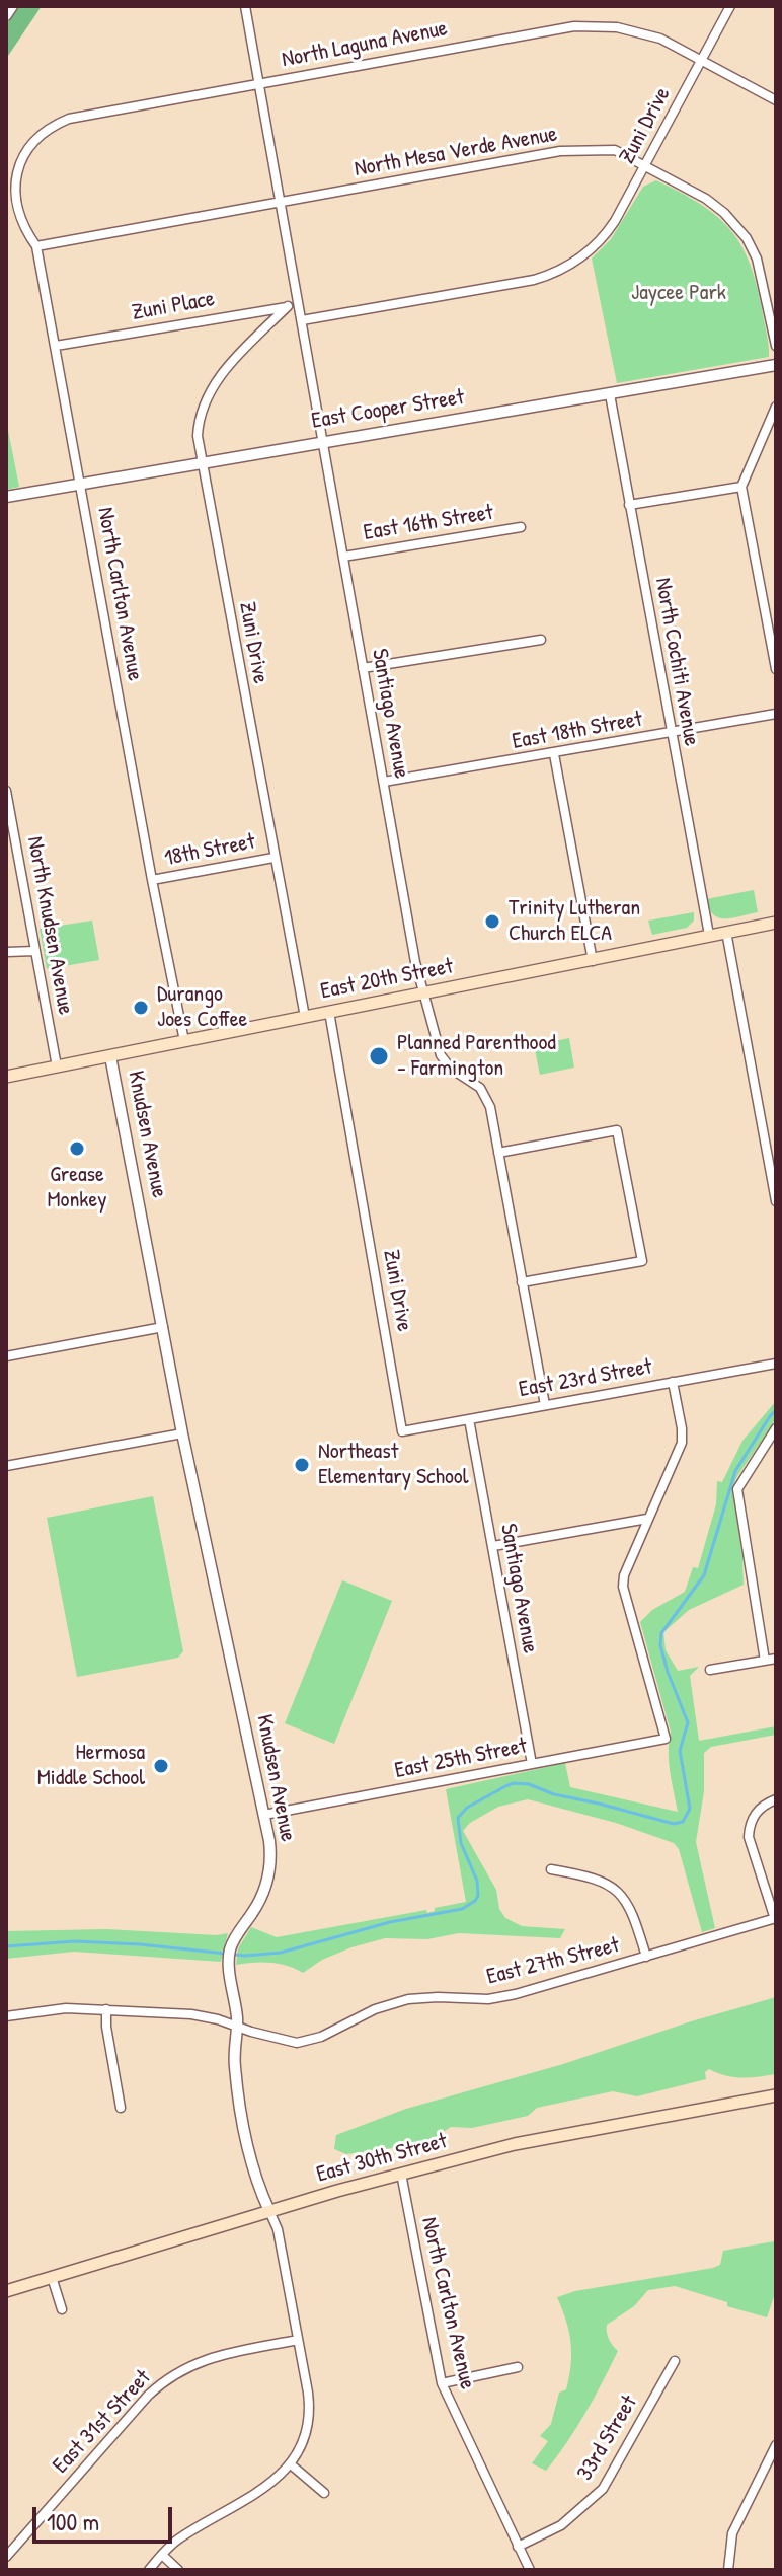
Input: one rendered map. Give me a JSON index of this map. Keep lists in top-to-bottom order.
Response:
{
  "streets": {
    "main road": ["East 20th Street", "East 30th Street"],
    "street": [
      "North Laguna Avenue",
      "Zuni Drive",
      "North Mesa Verde Avenue",
      "Zuni Place",
      "East Cooper Street",
      "East 16th Street",
      "North Carlton Avenue",
      "North Cochiti Avenue",
      "Santiago Avenue",
      "East 18th Street",
      "18th Street",
      "North Knudsen Avenue",
      "Knudsen Avenue",
      "East 23rd Street",
      "East 25th Street",
      "East 27th Street",
      "East 31st Street",
      "33rd Street"
    ]
  },
  "crossings": [
    ["North Laguna Avenue", "Zuni Drive"],
    ["North Laguna Avenue", "North Carlton Avenue"],
    ["North Laguna Avenue", "Santiago Avenue"],
    ["Zuni Drive", "North Mesa Verde Avenue"],
    ["Zuni Drive", "Zuni Place"],
    ["Zuni Drive", "East Cooper Street"],
    ["Zuni Drive", "Santiago Avenue"],
    ["Zuni Drive", "18th Street"],
    ["Zuni Drive", "East 20th Street"],
    ["Zuni Drive", "East 23rd Street"],
    ["North Mesa Verde Avenue", "North Carlton Avenue"],
    ["North Mesa Verde Avenue", "Santiago Avenue"],
    ["Zuni Place", "North Carlton Avenue"],
    ["Zuni Place", "Santiago Avenue"],
    ["East Cooper Street", "North Carlton Avenue"],
    ["East Cooper Street", "North Cochiti Avenue"],
    ["East Cooper Street", "Santiago Avenue"],
    ["East 16th Street", "Santiago Avenue"],
    ["North Carlton Avenue", "18th Street"],
    ["North Carlton Avenue", "East 20th Street"],
    ["North Carlton Avenue", "East 30th Street"],
    ["North Carlton Avenue", "33rd Street"],
    ["North Cochiti Avenue", "East 18th Street"],
    ["North Cochiti Avenue", "East 20th Street"],
    ["Santiago Avenue", "East 18th Street"],
    ["Santiago Avenue", "East 20th Street"],
    ["Santiago Avenue", "East 23rd Street"],
    ["Santiago Avenue", "East 25th Street"],
    ["North Knudsen Avenue", "East 20th Street"],
    ["East 20th Street", "Knudsen Avenue"],
    ["Knudsen Avenue", "East 25th Street"],
    ["Knudsen Avenue", "East 27th Street"],
    ["Knudsen Avenue", "East 30th Street"],
    ["Knudsen Avenue", "East 31st Street"]
  ],
  "parks": ["Jaycee Park"],
  "places": [
    "Trinity Lutheran Church ELCA",
    "Durango Joes Coffee",
    "Planned Parenthood - Farmington",
    "Grease Monkey",
    "Northeast Elementary School",
    "Hermosa Middle School"
  ],
  "scale_bar": "100 m"
}
